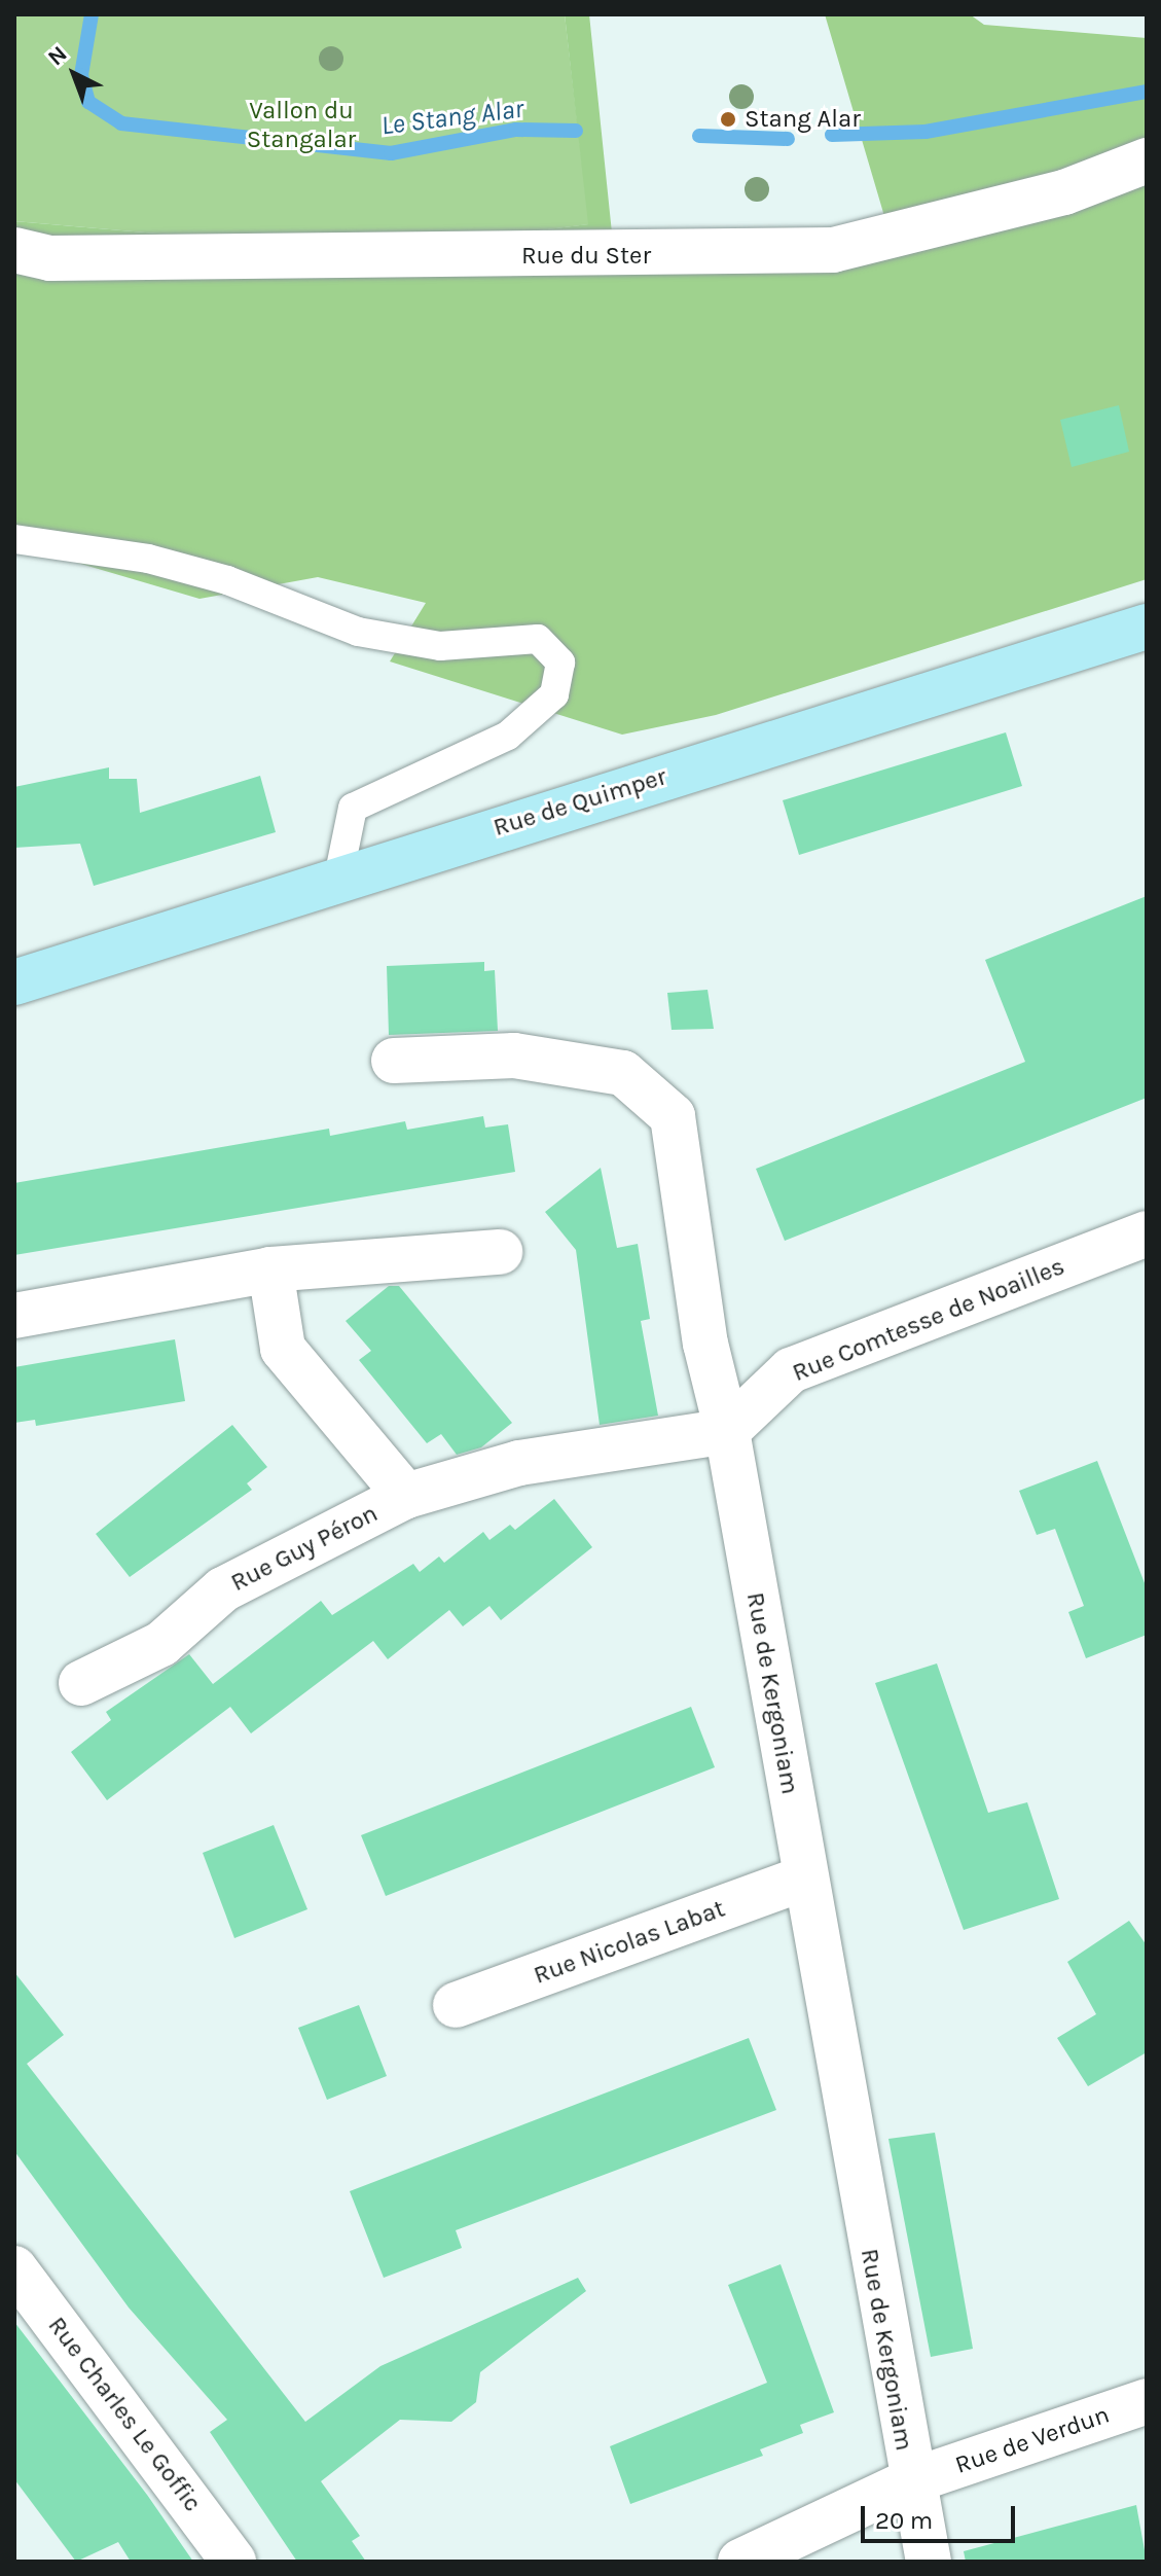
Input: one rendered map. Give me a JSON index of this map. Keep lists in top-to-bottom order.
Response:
{
  "streets": {
    "main road": ["Rue de Quimper"],
    "street": [
      "Rue du Ster",
      "Rue Comtesse de Noailles",
      "Rue Guy Péron",
      "Rue de Kergoniam",
      "Rue Nicolas Labat",
      "Rue Charles Le Goffic",
      "Rue de Verdun"
    ]
  },
  "crossings": [
    ["Rue Comtesse de Noailles", "Rue Guy Péron"],
    ["Rue Comtesse de Noailles", "Rue de Kergoniam"],
    ["Rue Guy Péron", "Rue de Kergoniam"],
    ["Rue de Kergoniam", "Rue Nicolas Labat"],
    ["Rue de Kergoniam", "Rue de Verdun"]
  ],
  "water": ["Le Stang Alar"],
  "parks": ["Vallon du Stangalar"],
  "places": ["Stang Alar"],
  "scale_bar": "20 m",
  "north": "top left"
}
